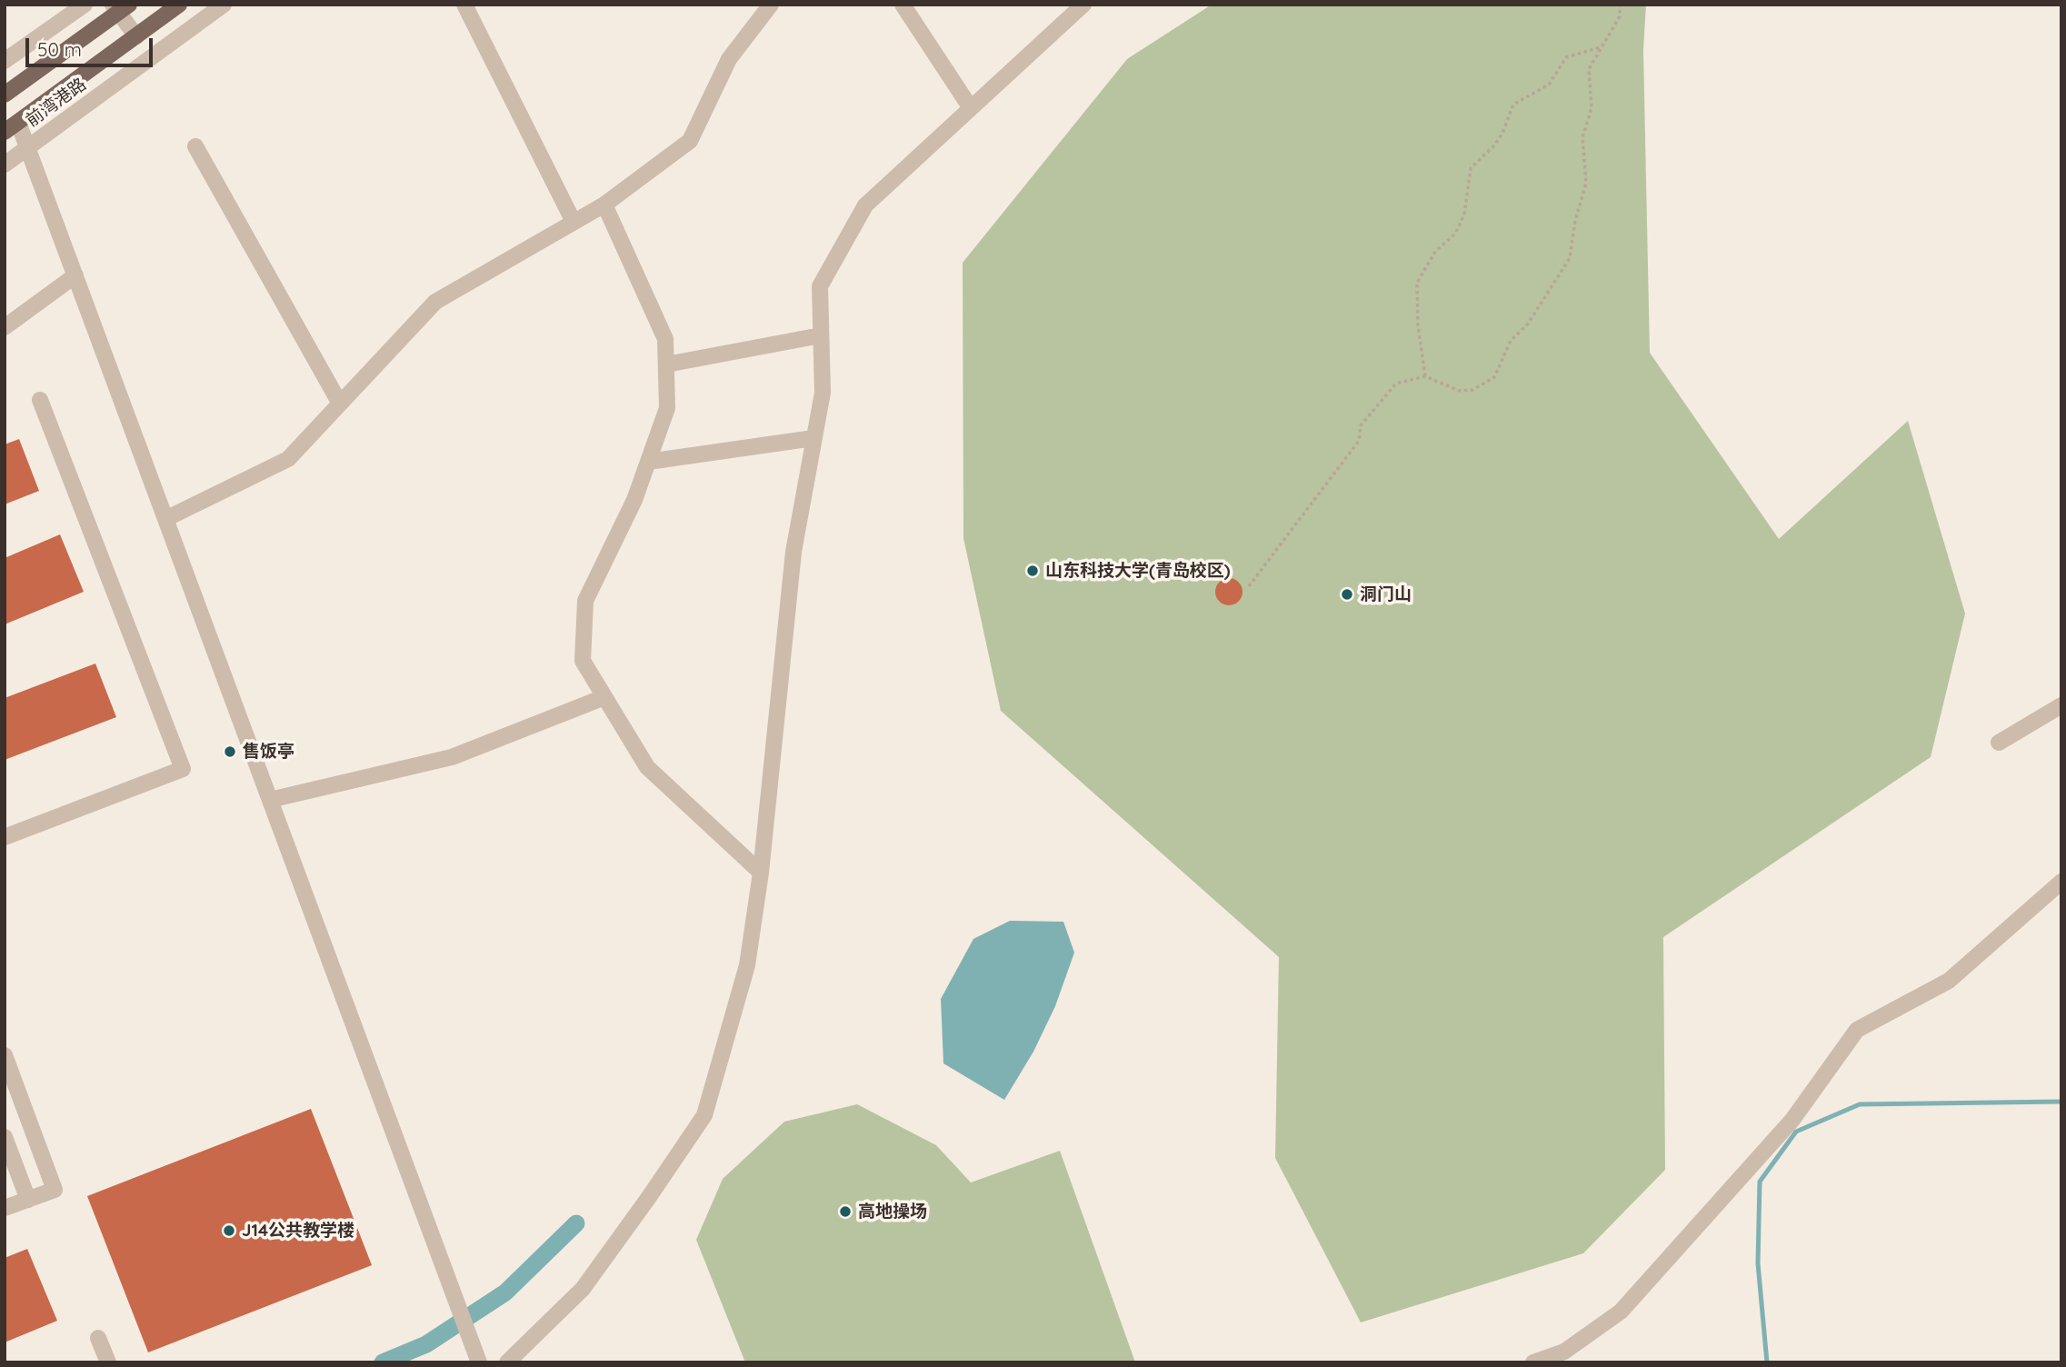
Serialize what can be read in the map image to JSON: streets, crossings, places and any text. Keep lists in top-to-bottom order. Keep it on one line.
{"streets":{"main road":["前湾港路"]},"places":["山东科技大学(青岛校区)","洞门山","售饭亭","高地操场","J14公共教学楼"],"scale_bar":"50 m"}
